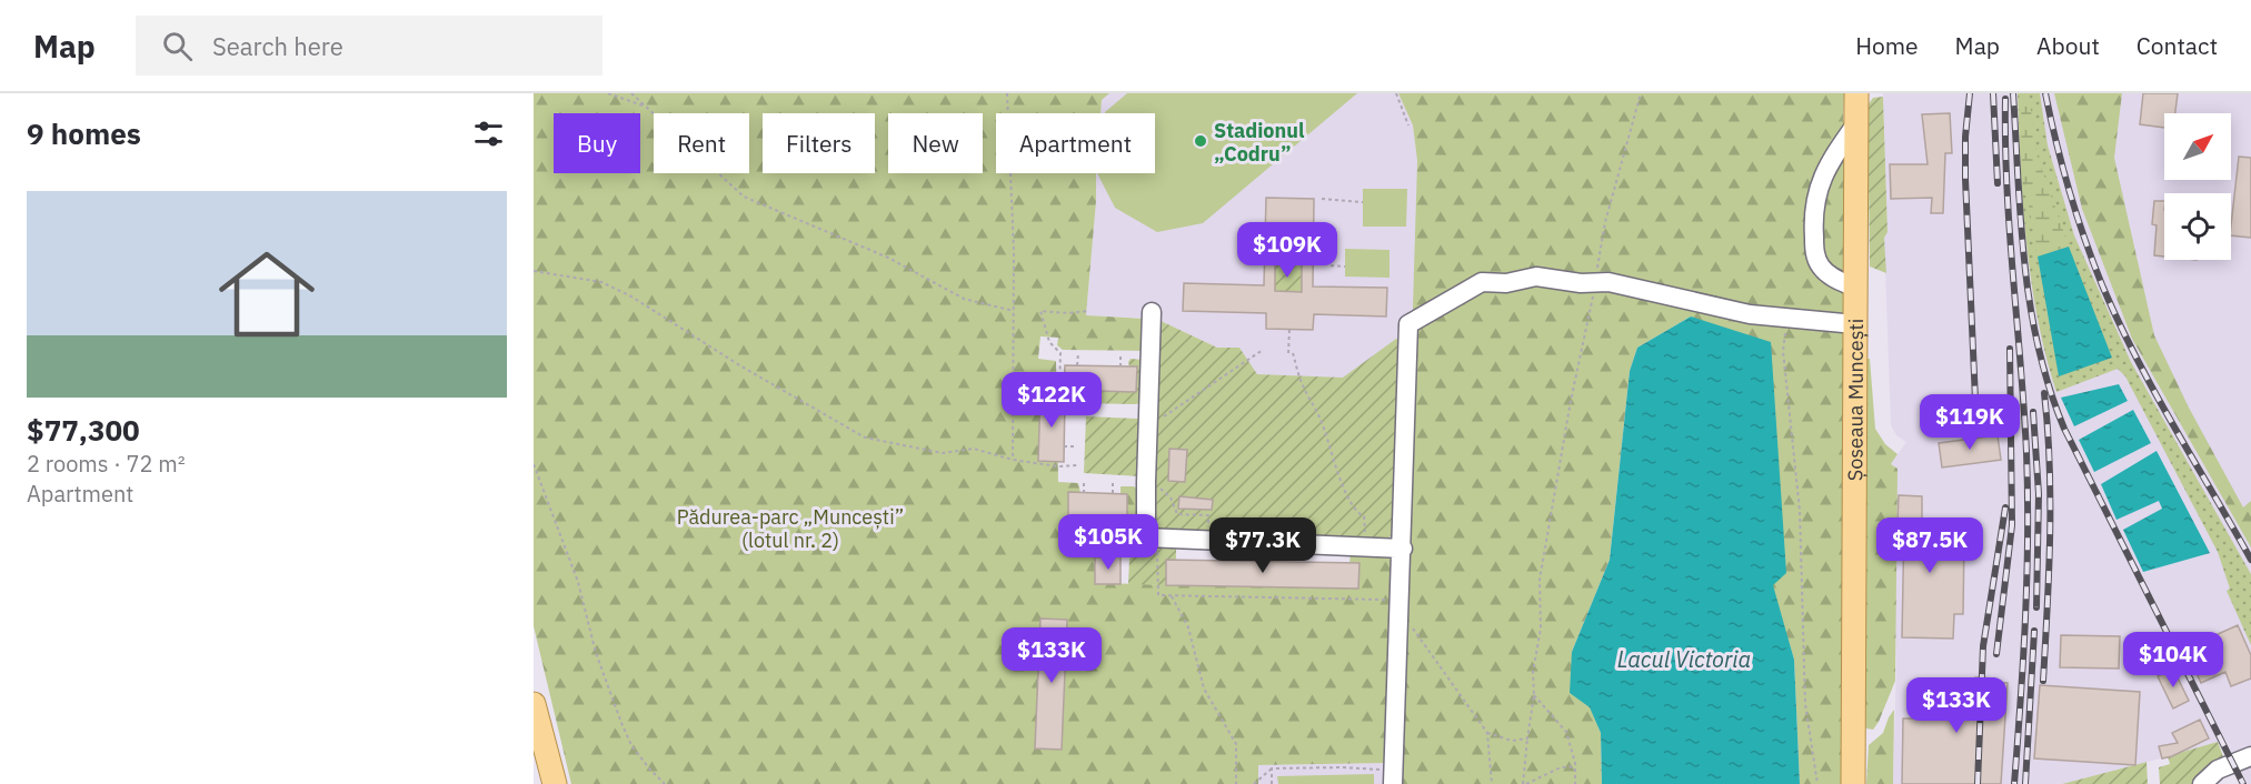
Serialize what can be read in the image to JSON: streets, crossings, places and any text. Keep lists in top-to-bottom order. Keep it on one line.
{"streets":{"main road":["Șoseaua Muncești"]},"water":["Lacul Victoria"],"parks":["Pădurea-parc „Muncești” (lotul nr. 2)"],"places":["Stadionul „Codru”"],"north":"top right","page":{"header":"Map","search":"Search here","nav":["Home","Map","About","Contact"],"heading":"9 homes","chip":["Buy","Rent","Filters","New","Apartment"],"list":[{"name":"$77,300","note":"2 rooms · 72 m² · Apartment"}],"price":["$109K","$122K","$119K","$105K","$77.3K","$87.5K","$133K","$104K","$133K"]}}
